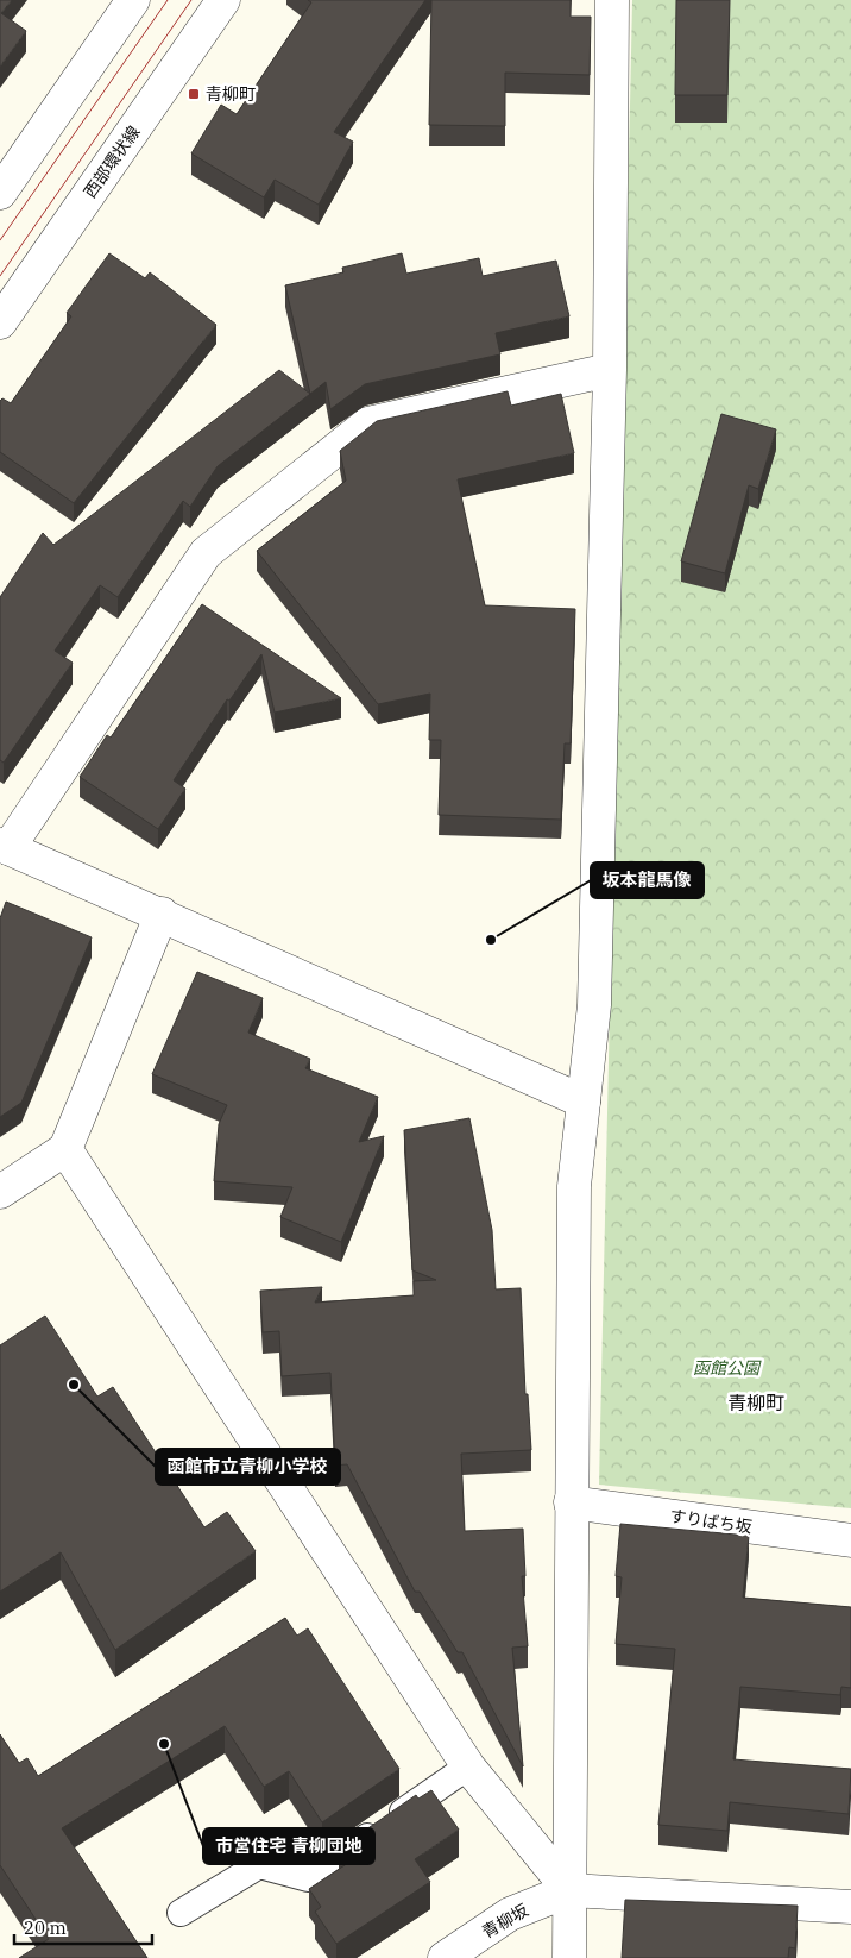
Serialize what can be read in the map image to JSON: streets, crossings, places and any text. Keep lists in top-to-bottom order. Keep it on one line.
{"streets":{"street":["西部環状線","すりばち坂","青柳坂"]},"districts":["青柳町"],"parks":["函館公園"],"places":{"transit":["青柳町"],"other":["坂本龍馬像","函館市立青柳小学校","市営住宅 青柳団地"]},"scale_bar":"20 m"}
